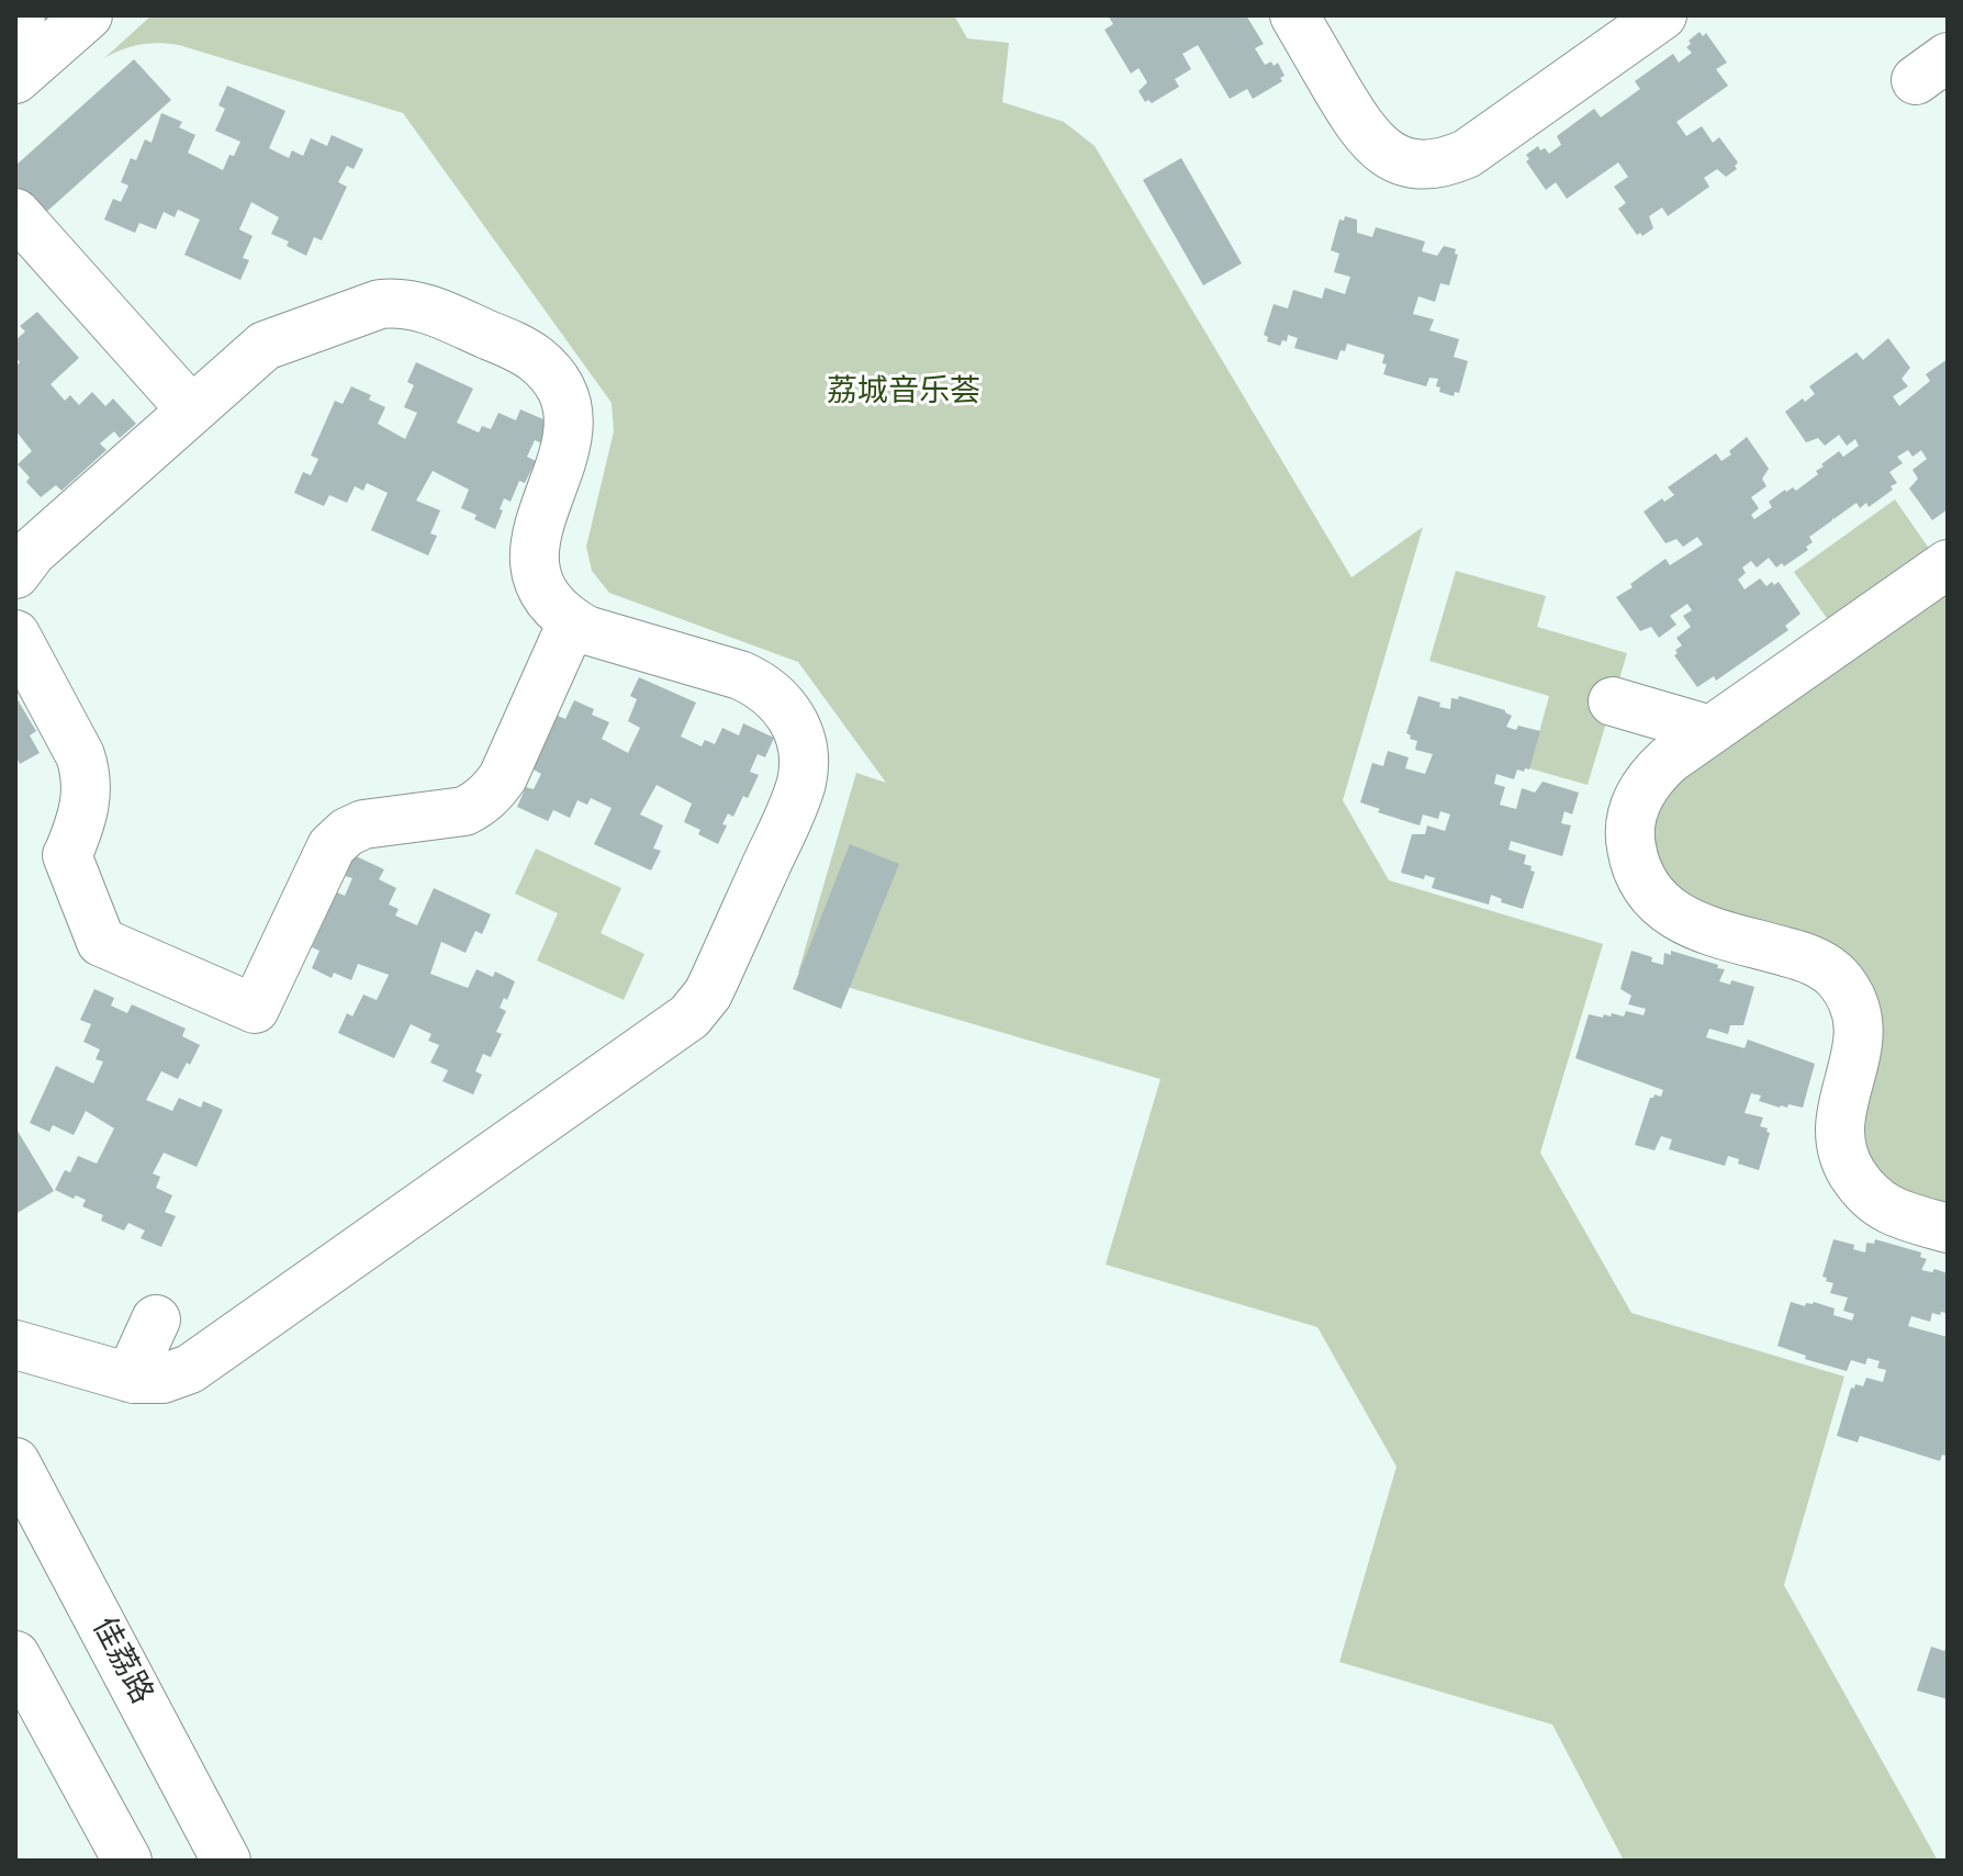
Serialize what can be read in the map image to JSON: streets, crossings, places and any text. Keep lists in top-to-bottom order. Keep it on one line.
{"streets":{"main road":["佳荔路"]},"parks":["荔城音乐荟"]}
